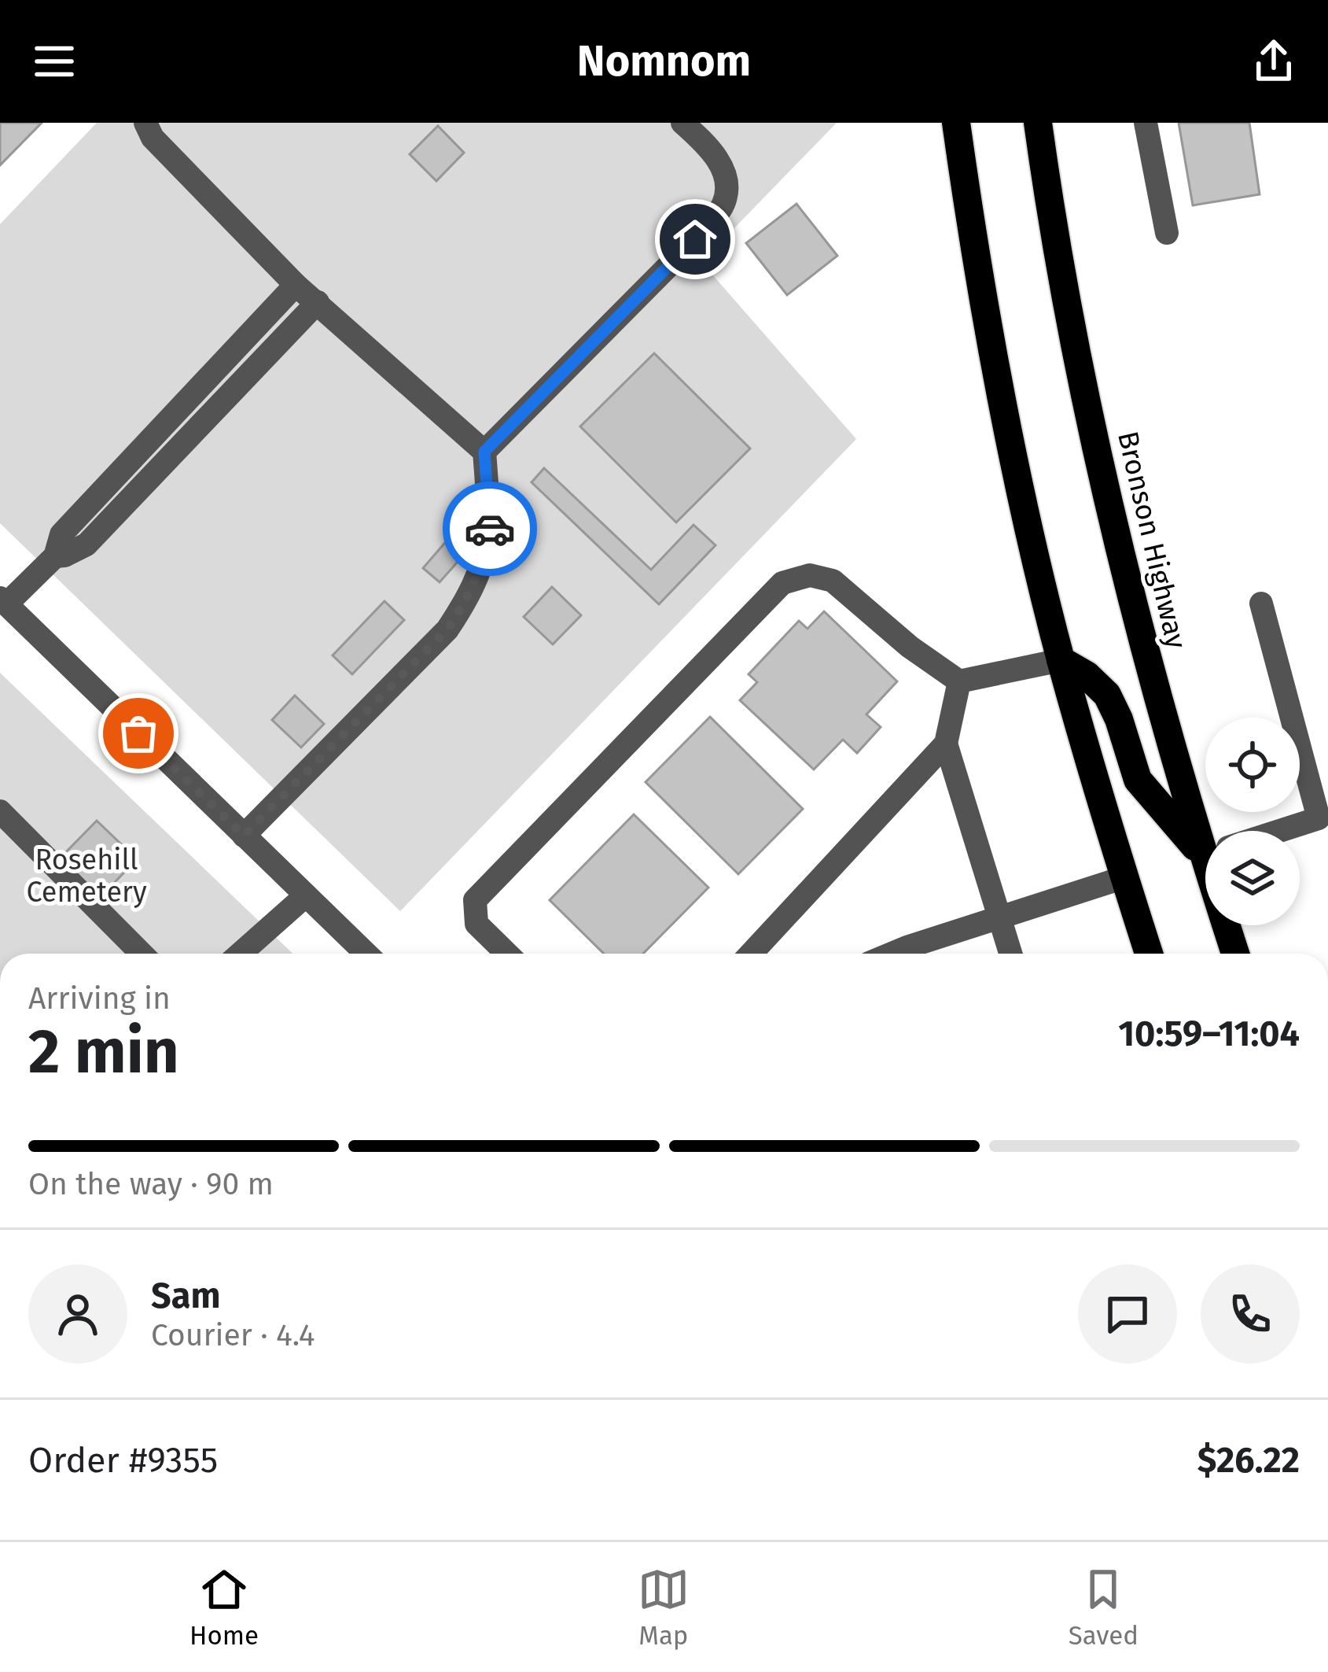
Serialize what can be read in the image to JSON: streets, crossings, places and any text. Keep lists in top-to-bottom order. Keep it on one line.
{"streets":{"highway":["Bronson Highway"]},"parks":["Rosehill Cemetery"],"page":{"header":"Nomnom","heading":["2 min","Arriving in","10:59–11:04"],"panel":["Sam","Courier · 4.4","Order #9355","$26.22"],"bar":"On the way · 90 m","tabs":["Home","Map","Saved"]}}
